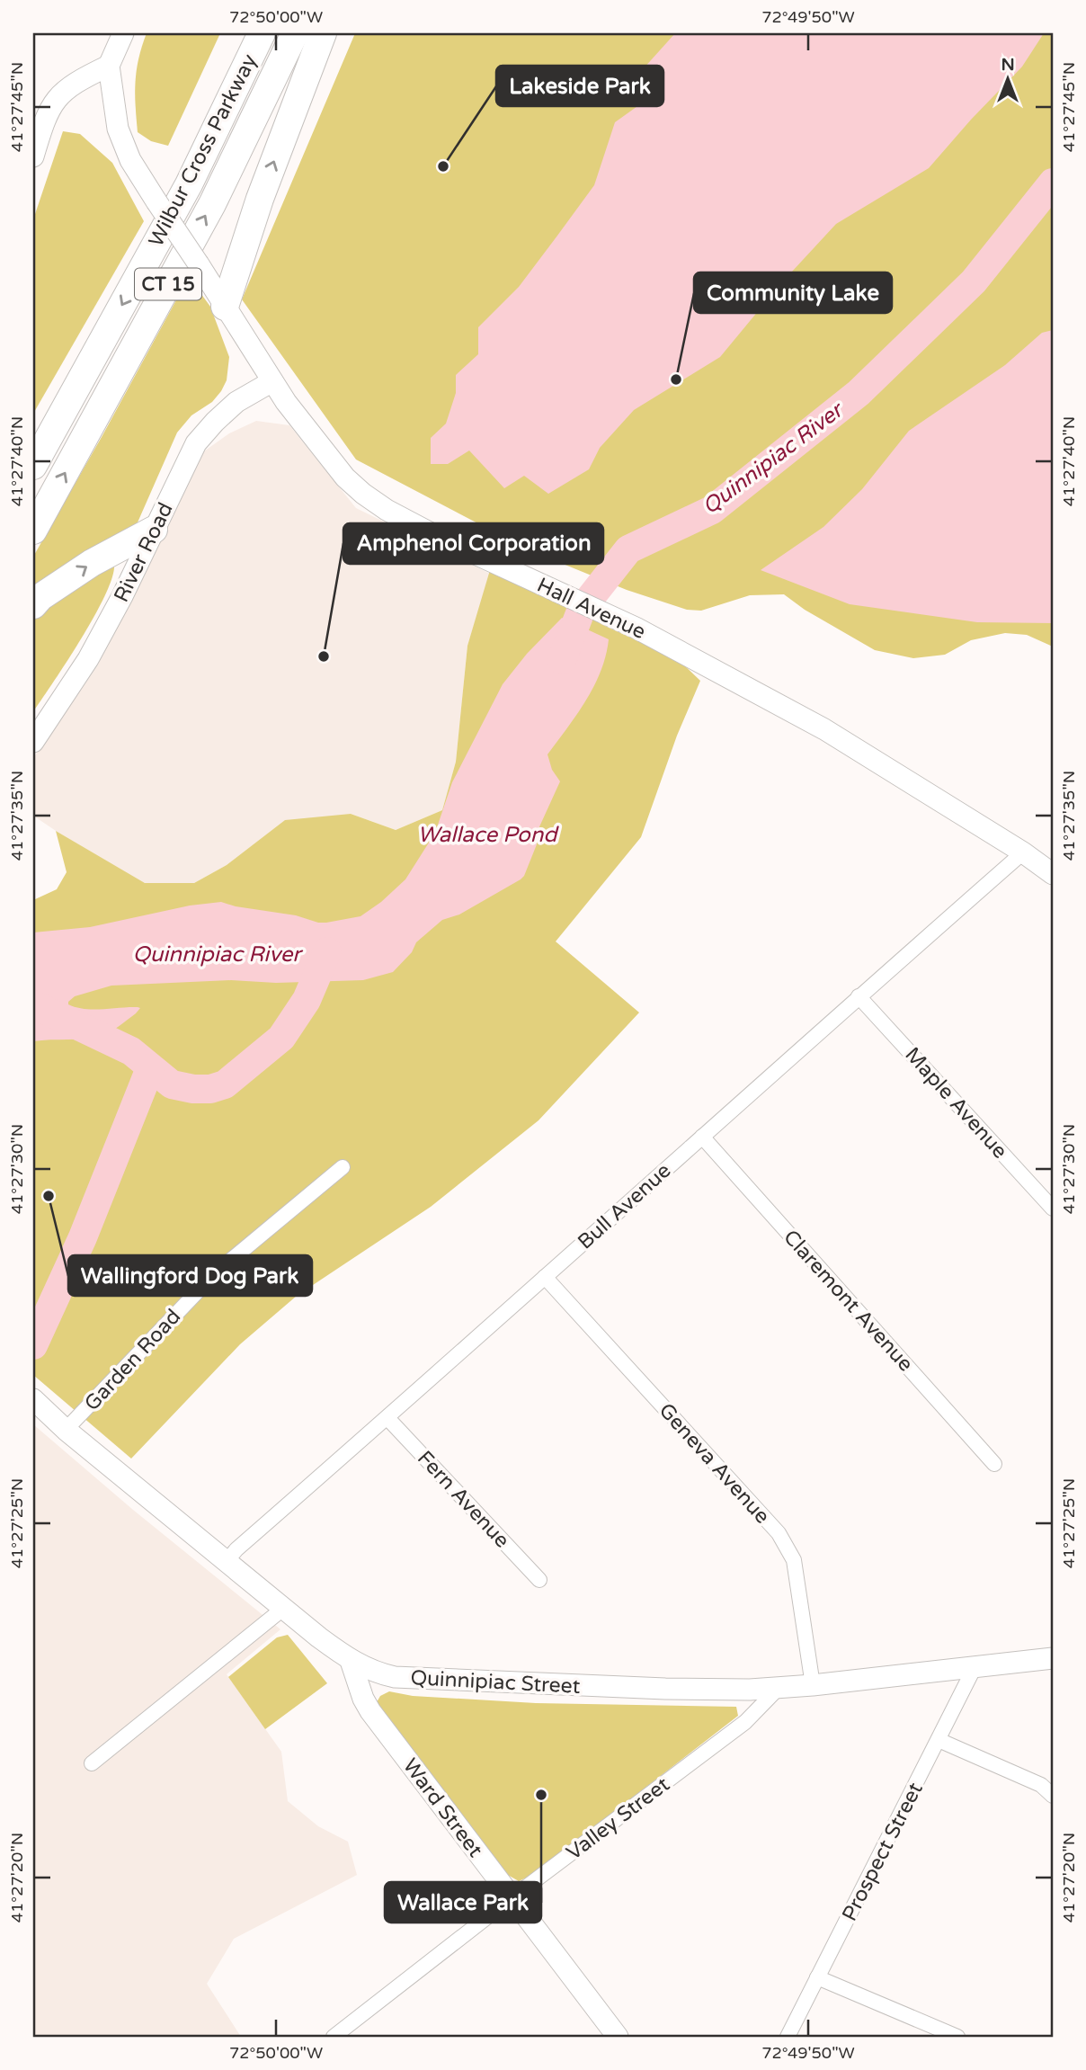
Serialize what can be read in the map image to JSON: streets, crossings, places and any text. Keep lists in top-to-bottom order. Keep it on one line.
{"streets":{"highway":["Wilbur Cross Parkway","CT 15"],"main road":["River Road","Hall Avenue","Quinnipiac Street","Ward Street"],"street":["Maple Avenue","Bull Avenue","Claremont Avenue","Garden Road","Geneva Avenue","Fern Avenue","Valley Street","Prospect Street"]},"crossings":[["River Road","Hall Avenue"],["Hall Avenue","Bull Avenue"],["Maple Avenue","Bull Avenue"],["Bull Avenue","Claremont Avenue"],["Bull Avenue","Geneva Avenue"],["Bull Avenue","Fern Avenue"],["Bull Avenue","Quinnipiac Street"],["Garden Road","Quinnipiac Street"],["Geneva Avenue","Quinnipiac Street"],["Quinnipiac Street","Ward Street"],["Quinnipiac Street","Valley Street"],["Quinnipiac Street","Prospect Street"],["Ward Street","Valley Street"]],"water":["Quinnipiac River","Wallace Pond"],"places":["Lakeside Park","Community Lake","Amphenol Corporation","Wallingford Dog Park","Wallace Park"],"north":"top","coordinates":["72°50'00\"W","72°49'50\"W","41°27'45\"N","41°27'40\"N","41°27'35\"N","41°27'30\"N","41°27'25\"N","41°27'20\"N"]}
